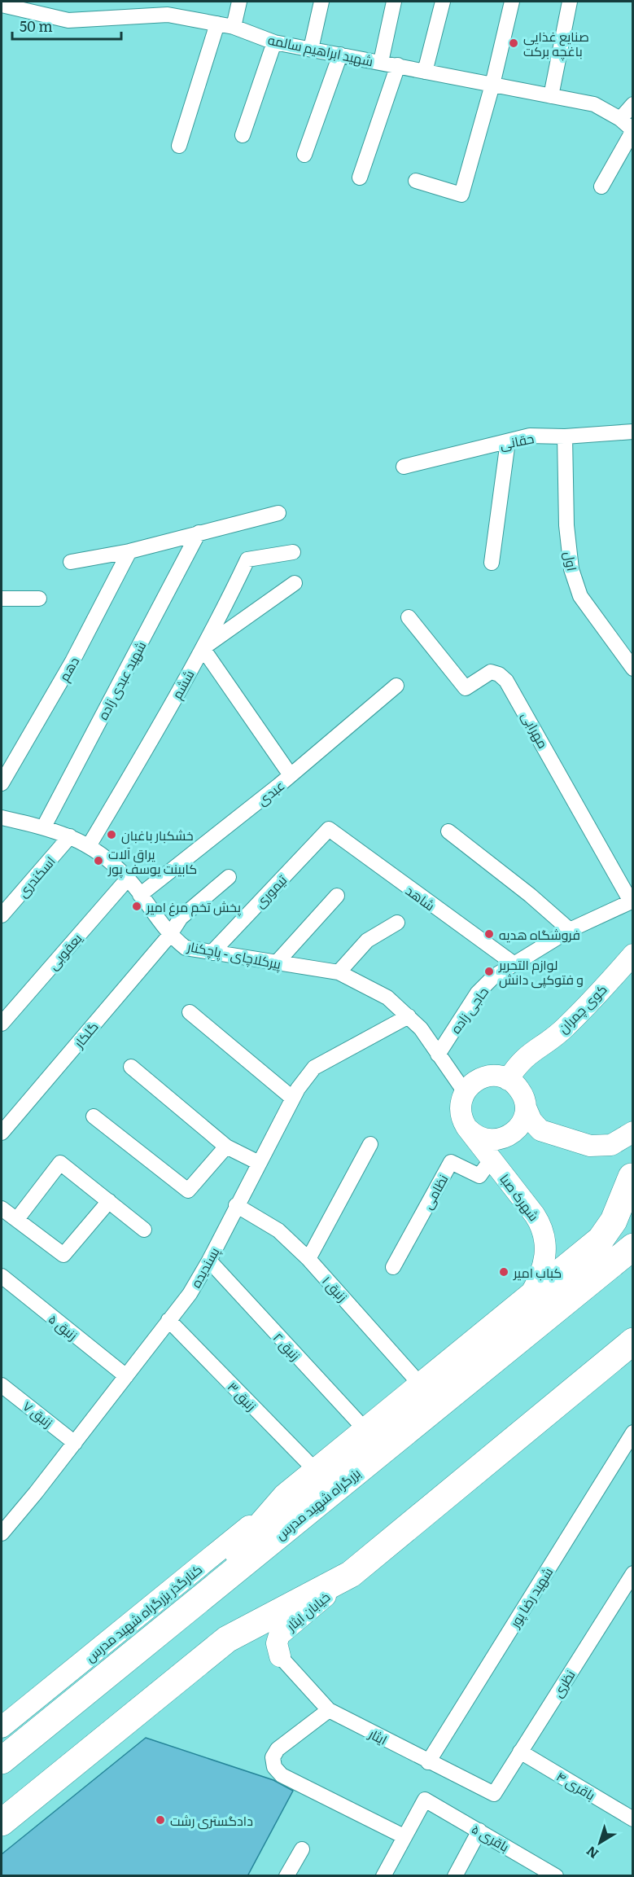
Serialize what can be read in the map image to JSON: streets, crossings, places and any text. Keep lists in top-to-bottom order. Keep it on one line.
{"streets":{"highway":["بزرگراه شهید مدرس"],"main road":["کوی چمران","شهرک صبا","خیابان ایثار","کنارگذر بزرگراه شهید مدرس"],"street":["شهید ابراهیم سالمه","حقانی","اول","دهم","شهید عبدی زاده","ششم","مهرابی","عبدی","اسکندری","تیموری","شاهد","یعقوبی","پیرکلاچای - پاچکنار","حاجی زاده","گلکار","نظامی","پسندیده","زنبق ۱","زنبق ۵","زنبق ۲","زنبق ۳","زنبق ۷","شهید رضا پور","نظری","ایثار","باقری ۴","باقری ۵"]},"crossings":[["حقانی","اول"],["شهید عبدی زاده","پیرکلاچای - پاچکنار"],["ششم","پیرکلاچای - پاچکنار"],["مهرابی","حاجی زاده"],["عبدی","پیرکلاچای - پاچکنار"],["اسکندری","پیرکلاچای - پاچکنار"],["تیموری","شاهد"],["تیموری","پیرکلاچای - پاچکنار"],["شاهد","حاجی زاده"],["یعقوبی","پیرکلاچای - پاچکنار"],["پیرکلاچای - پاچکنار","کوی چمران"],["پیرکلاچای - پاچکنار","حاجی زاده"],["پیرکلاچای - پاچکنار","گلکار"],["پیرکلاچای - پاچکنار","شهرک صبا"],["پیرکلاچای - پاچکنار","پسندیده"],["کوی چمران","شهرک صبا"],["نظامی","شهرک صبا"],["شهرک صبا","بزرگراه شهید مدرس"],["پسندیده","زنبق ۱"],["پسندیده","زنبق ۵"],["پسندیده","زنبق ۲"],["پسندیده","زنبق ۳"],["پسندیده","زنبق ۷"],["زنبق ۱","بزرگراه شهید مدرس"],["زنبق ۲","بزرگراه شهید مدرس"],["زنبق ۳","بزرگراه شهید مدرس"],["بزرگراه شهید مدرس","کنارگذر بزرگراه شهید مدرس"],["شهید رضا پور","ایثار"],["خیابان ایثار","ایثار"],["نظری","ایثار"],["نظری","باقری ۴"]],"places":["صنایع غذایی باغچه برکت","خشکبار باغبان","یراق آلات کابینت یوسف پور","پخش تخم مرغ امیر","فروشگاه هدیه","لوازم التحریر و فتوکپی دانش","کباب امیر","دادگستری رشت"],"scale_bar":"50 m","north":"bottom left"}
